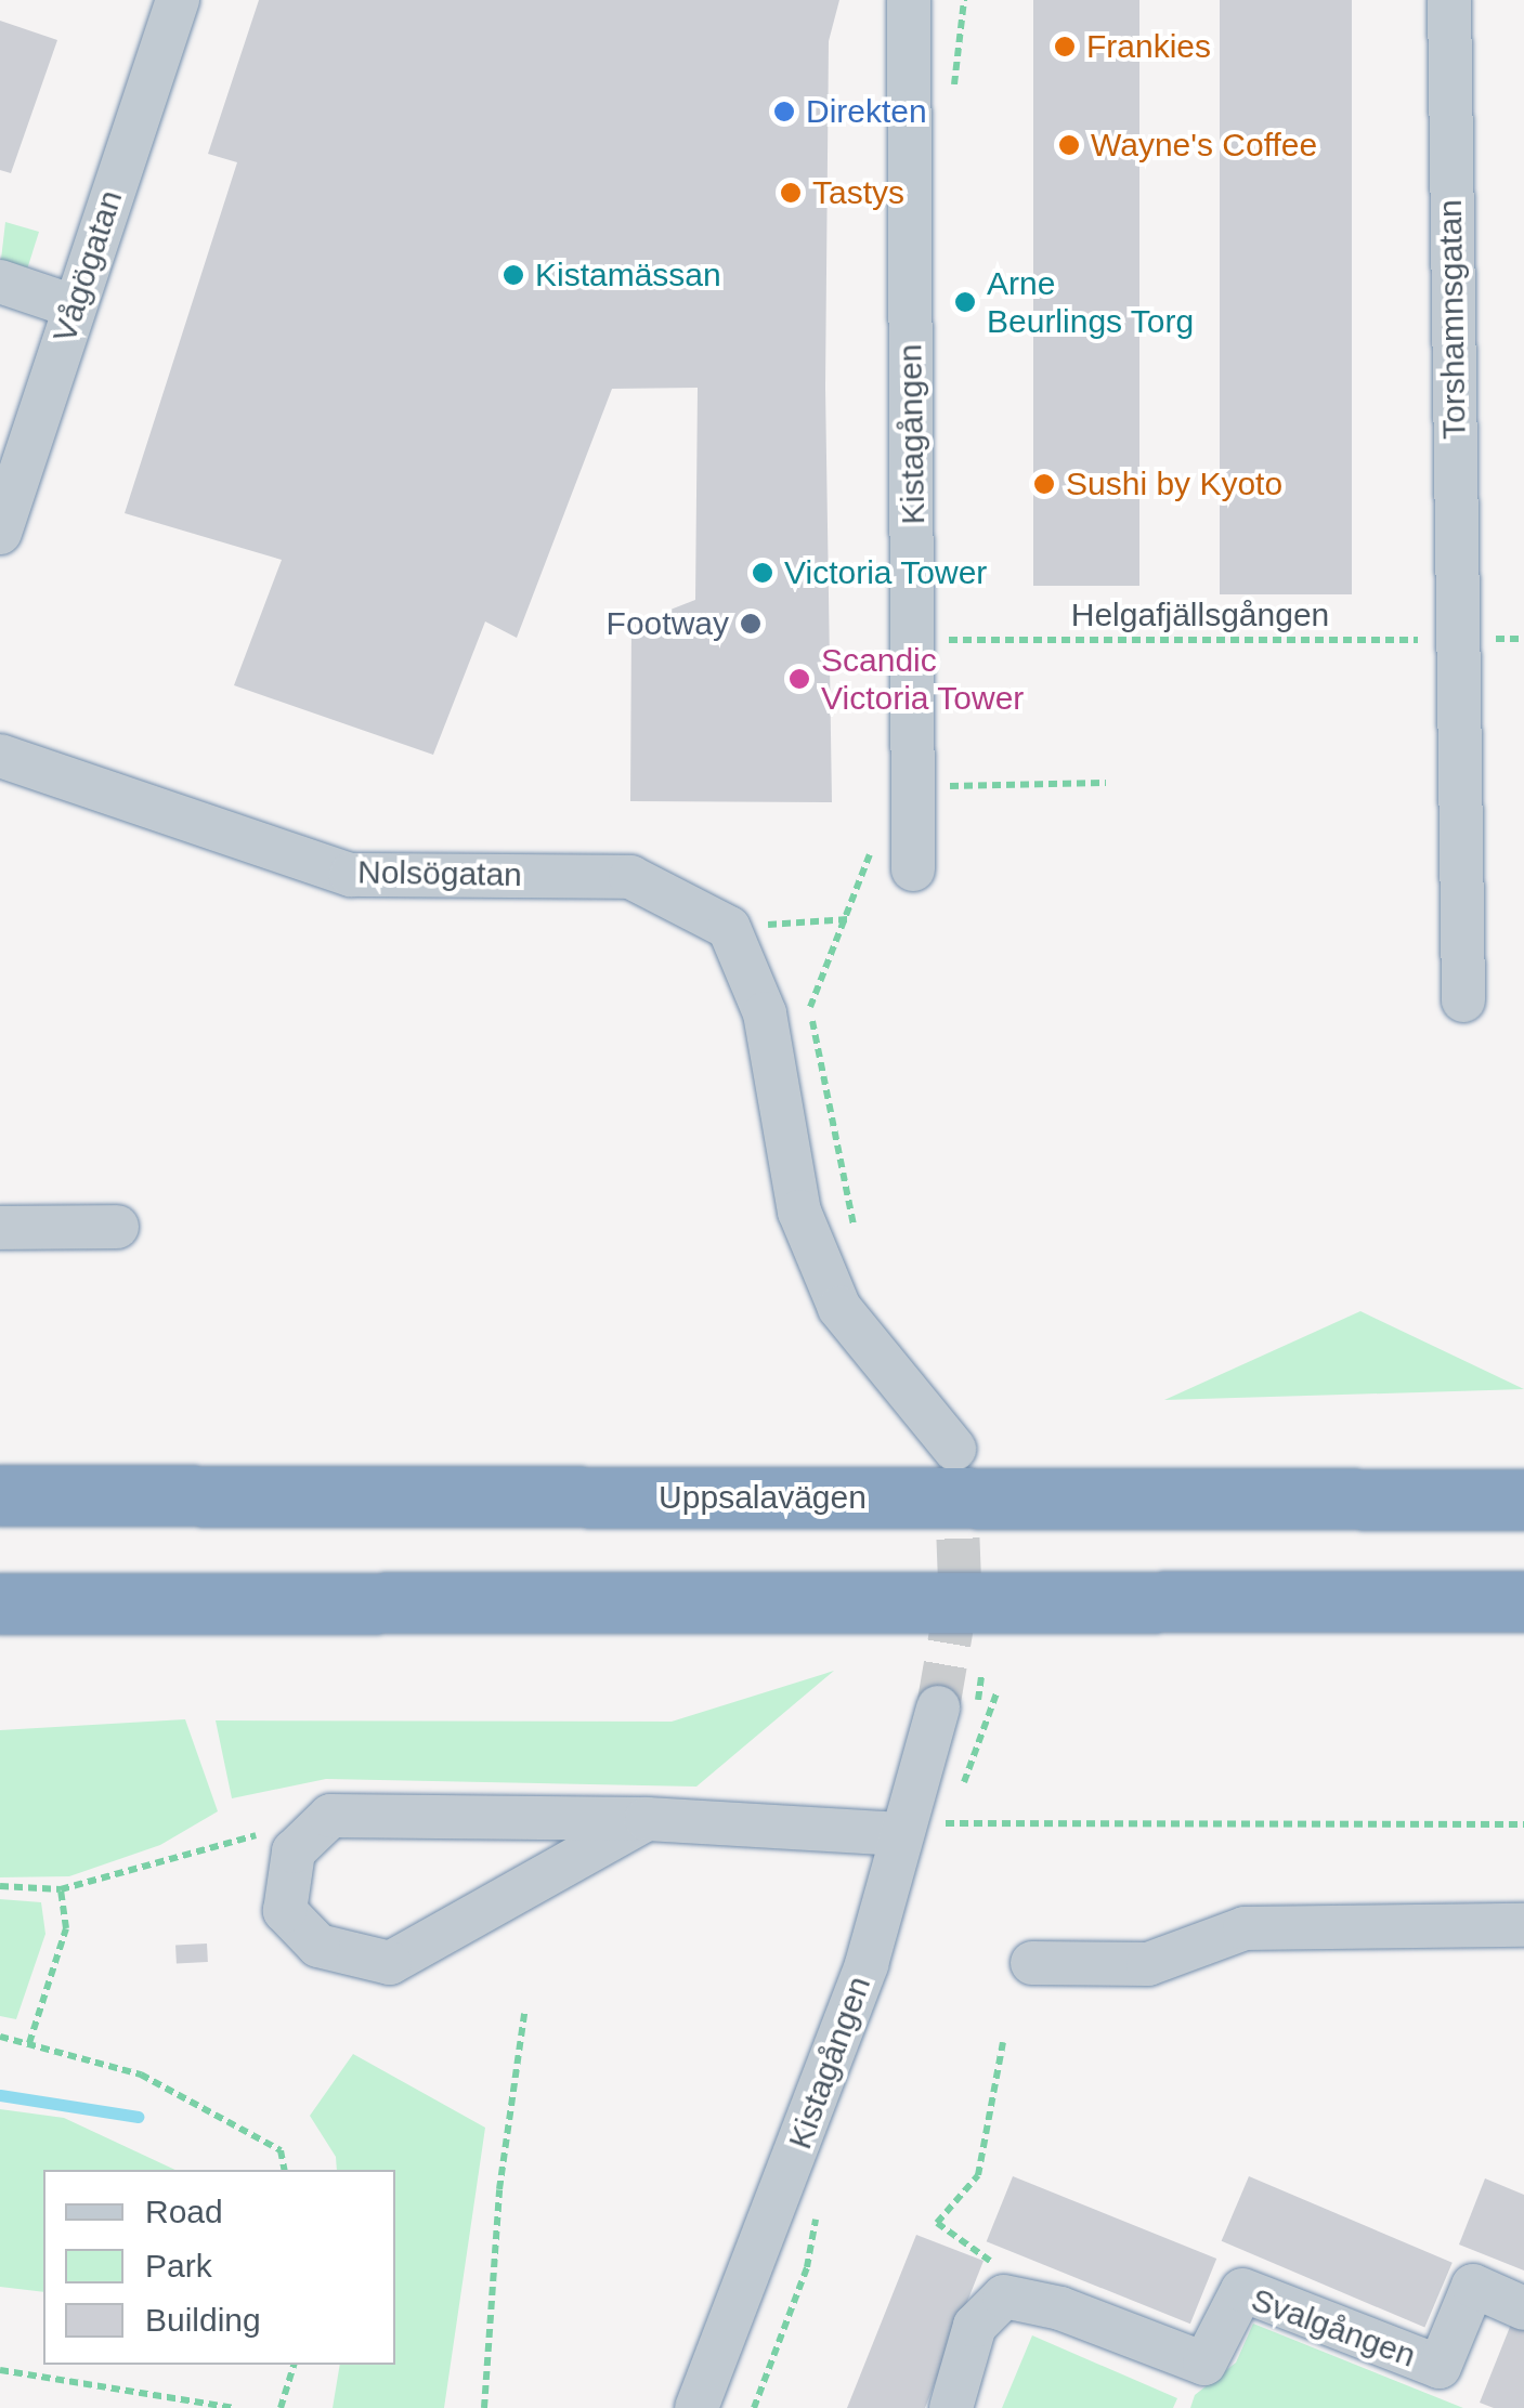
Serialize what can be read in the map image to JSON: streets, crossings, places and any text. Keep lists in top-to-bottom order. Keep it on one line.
{"streets":{"highway":["Uppsalavägen"],"street":["Vågögatan","Torshamnsgatan","Kistagången","Nolsögatan","Svalgången"],"path":["Helgafjällsgången"]},"crossings":[["Torshamnsgatan","Helgafjällsgången"]],"places":["Frankies","Direkten","Wayne's Coffee","Tastys","Kistamässan","Arne Beurlings Torg","Sushi by Kyoto","Victoria Tower","Footway","Scandic Victoria Tower"],"legend":["Road","Park","Building"]}
